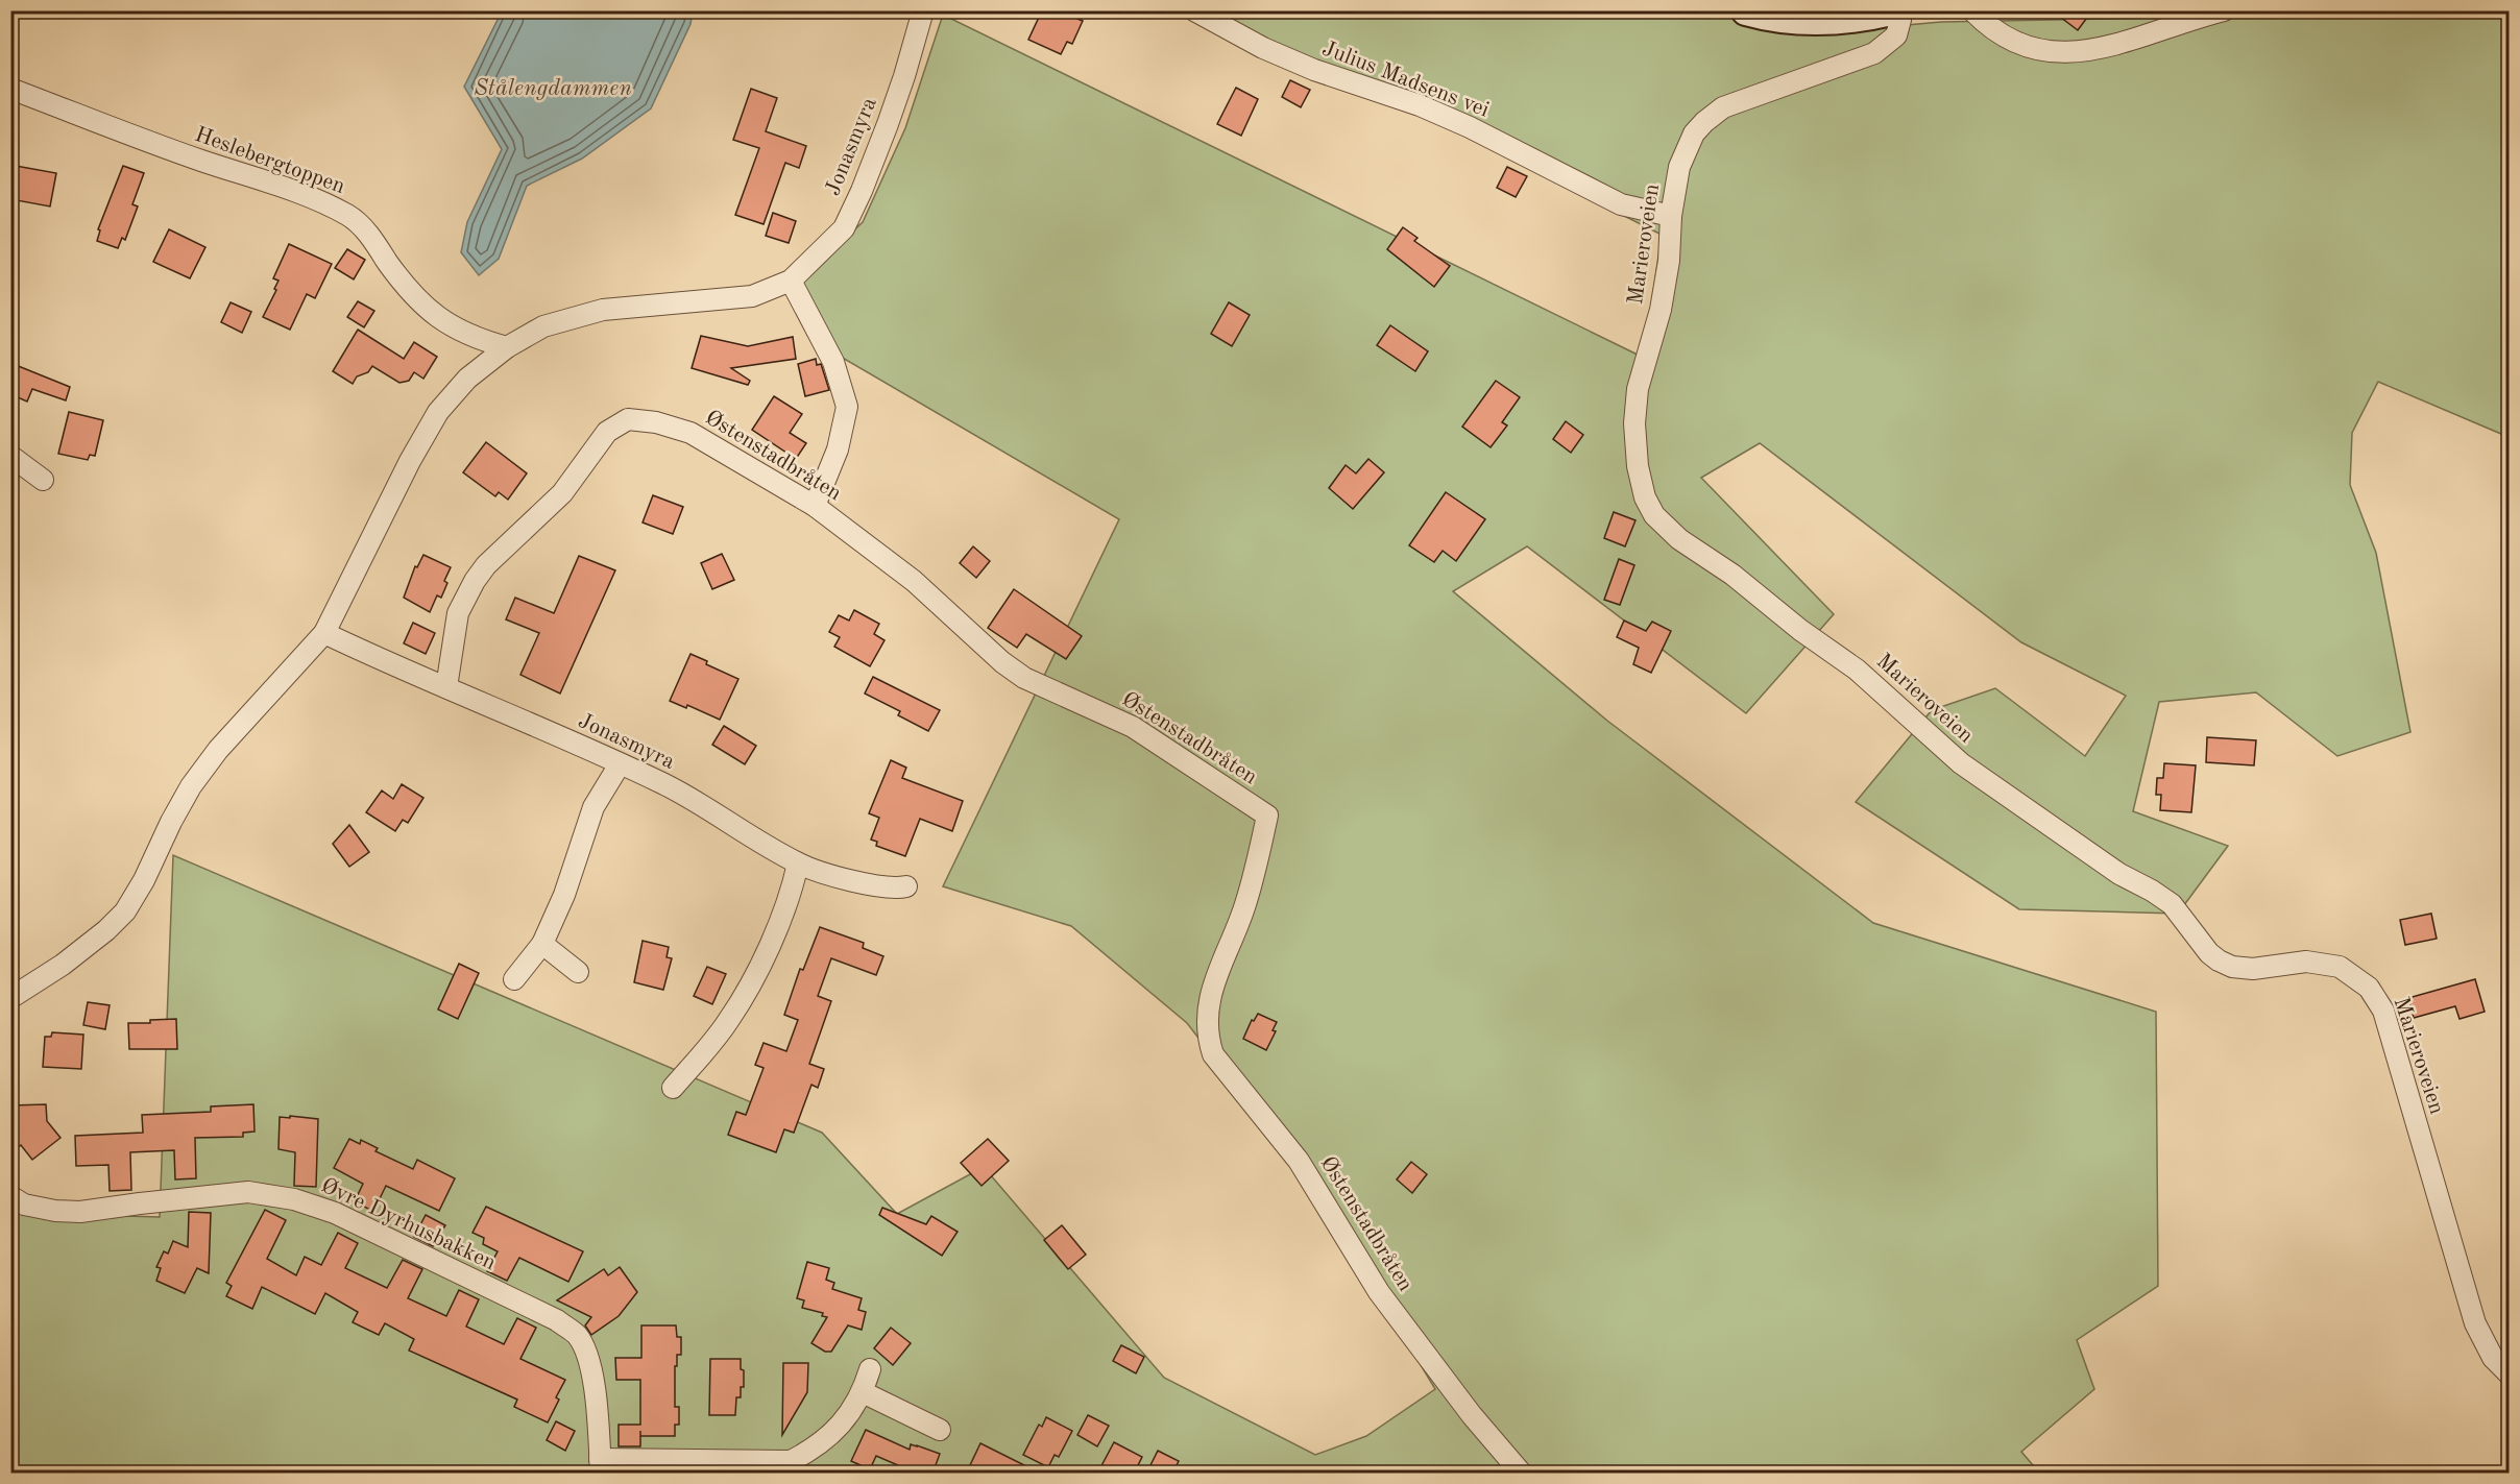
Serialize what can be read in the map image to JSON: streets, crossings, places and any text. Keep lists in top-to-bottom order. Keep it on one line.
{"streets":{"street":["Julius Madsens vei","Jonasmyra","Heslebergtoppen","Marieroveien","Østenstadbråten","Øvre Dyrhusbakken"]},"crossings":[["Julius Madsens vei","Marieroveien"],["Jonasmyra","Heslebergtoppen"],["Jonasmyra","Østenstadbråten"]],"water":["Stålengdammen"]}
